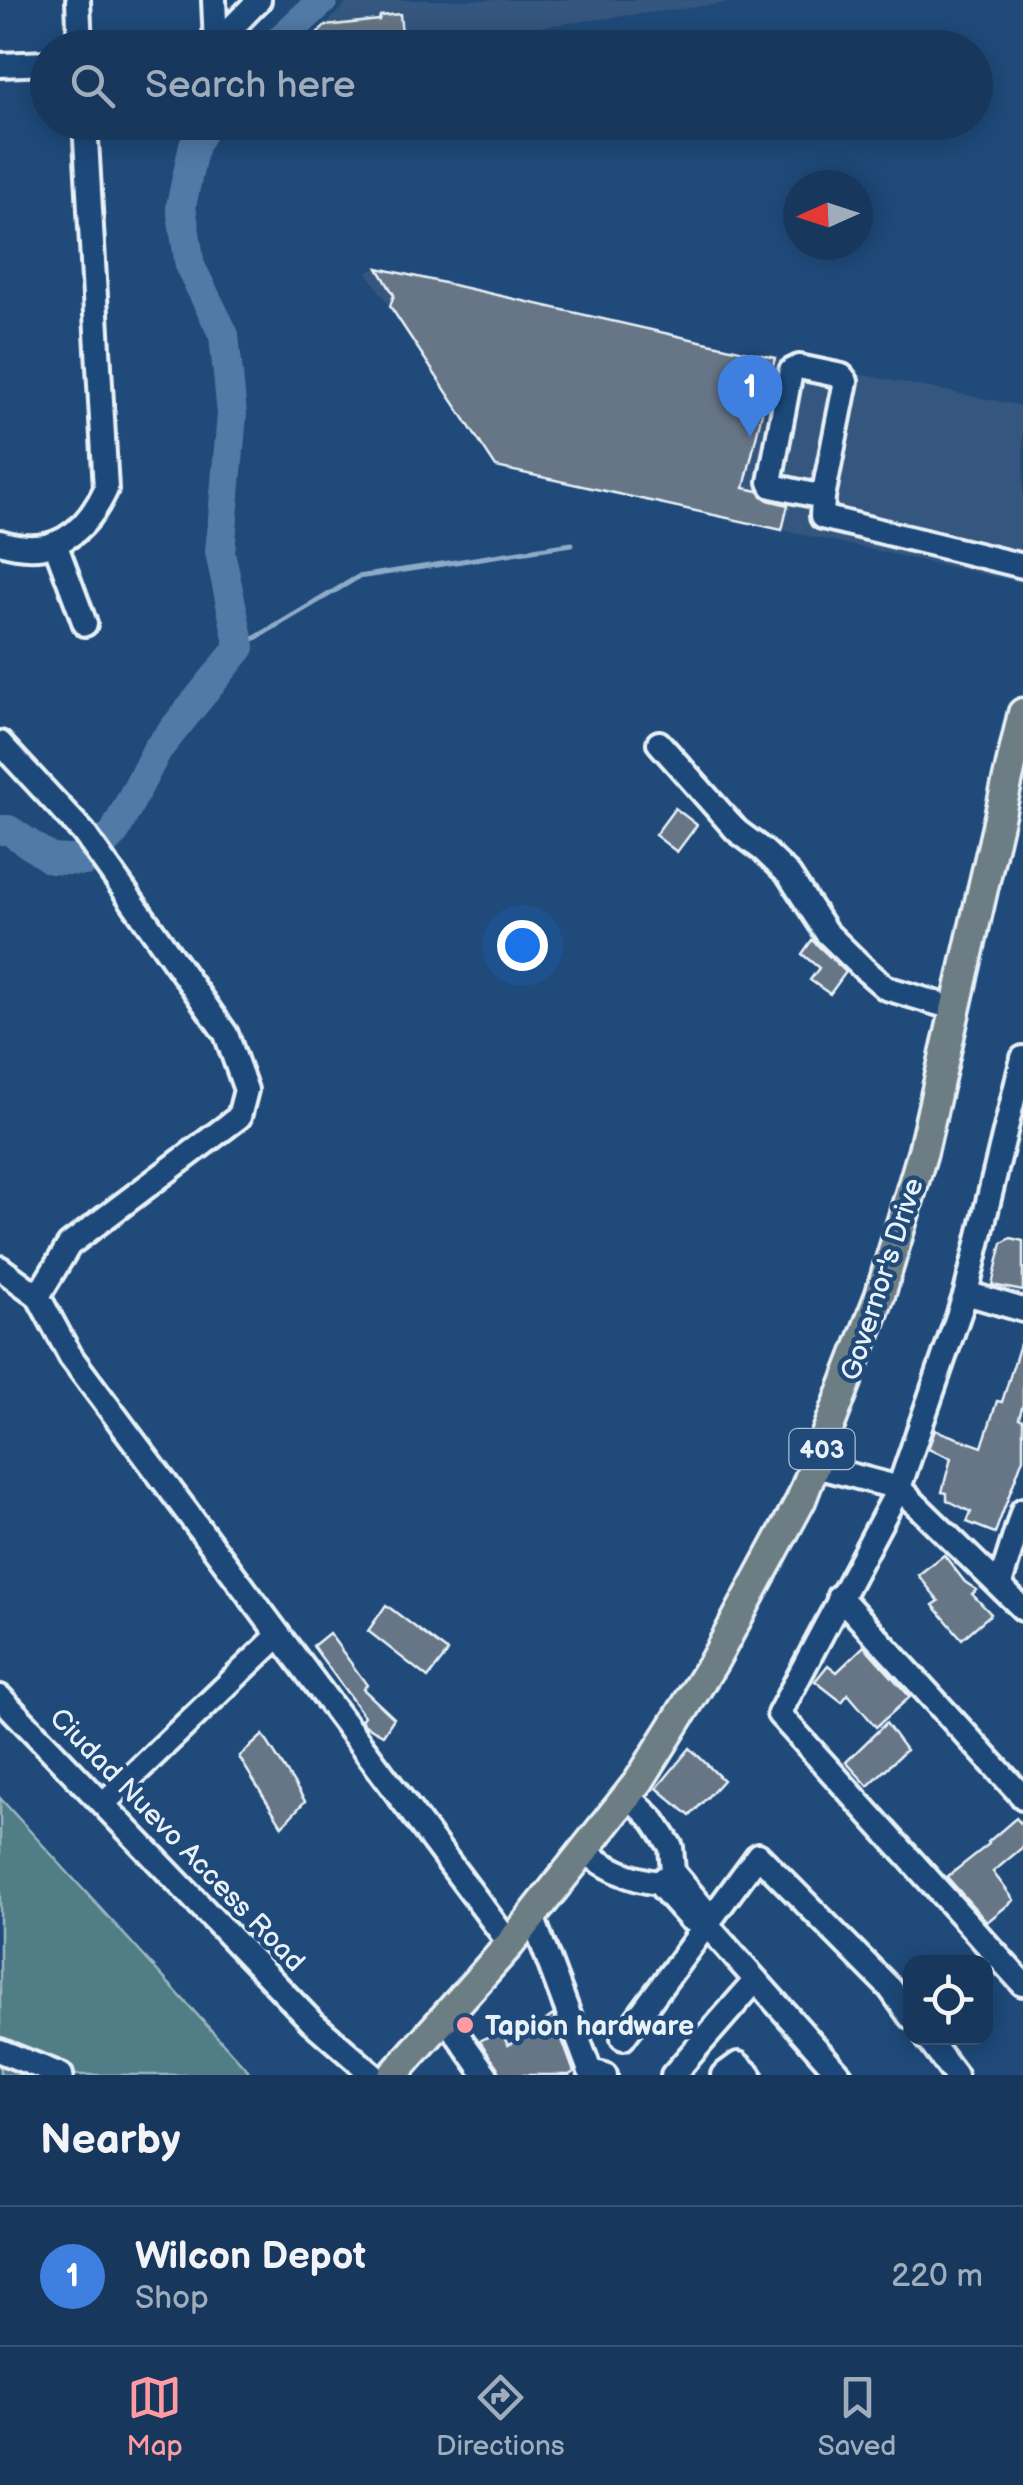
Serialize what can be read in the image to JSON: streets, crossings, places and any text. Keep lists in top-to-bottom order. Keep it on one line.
{"streets":{"main road":["Governor's Drive","403"],"street":["Ciudad Nuevo Access Road"]},"places":["Tapion hardware"],"north":"left","page":{"search":"Search here","pins":"1","heading":"Nearby","list":[{"mark":"1","name":"Wilcon Depot","note":"Shop","value":"220 m"}],"nav":["Map","Directions","Saved"]}}
